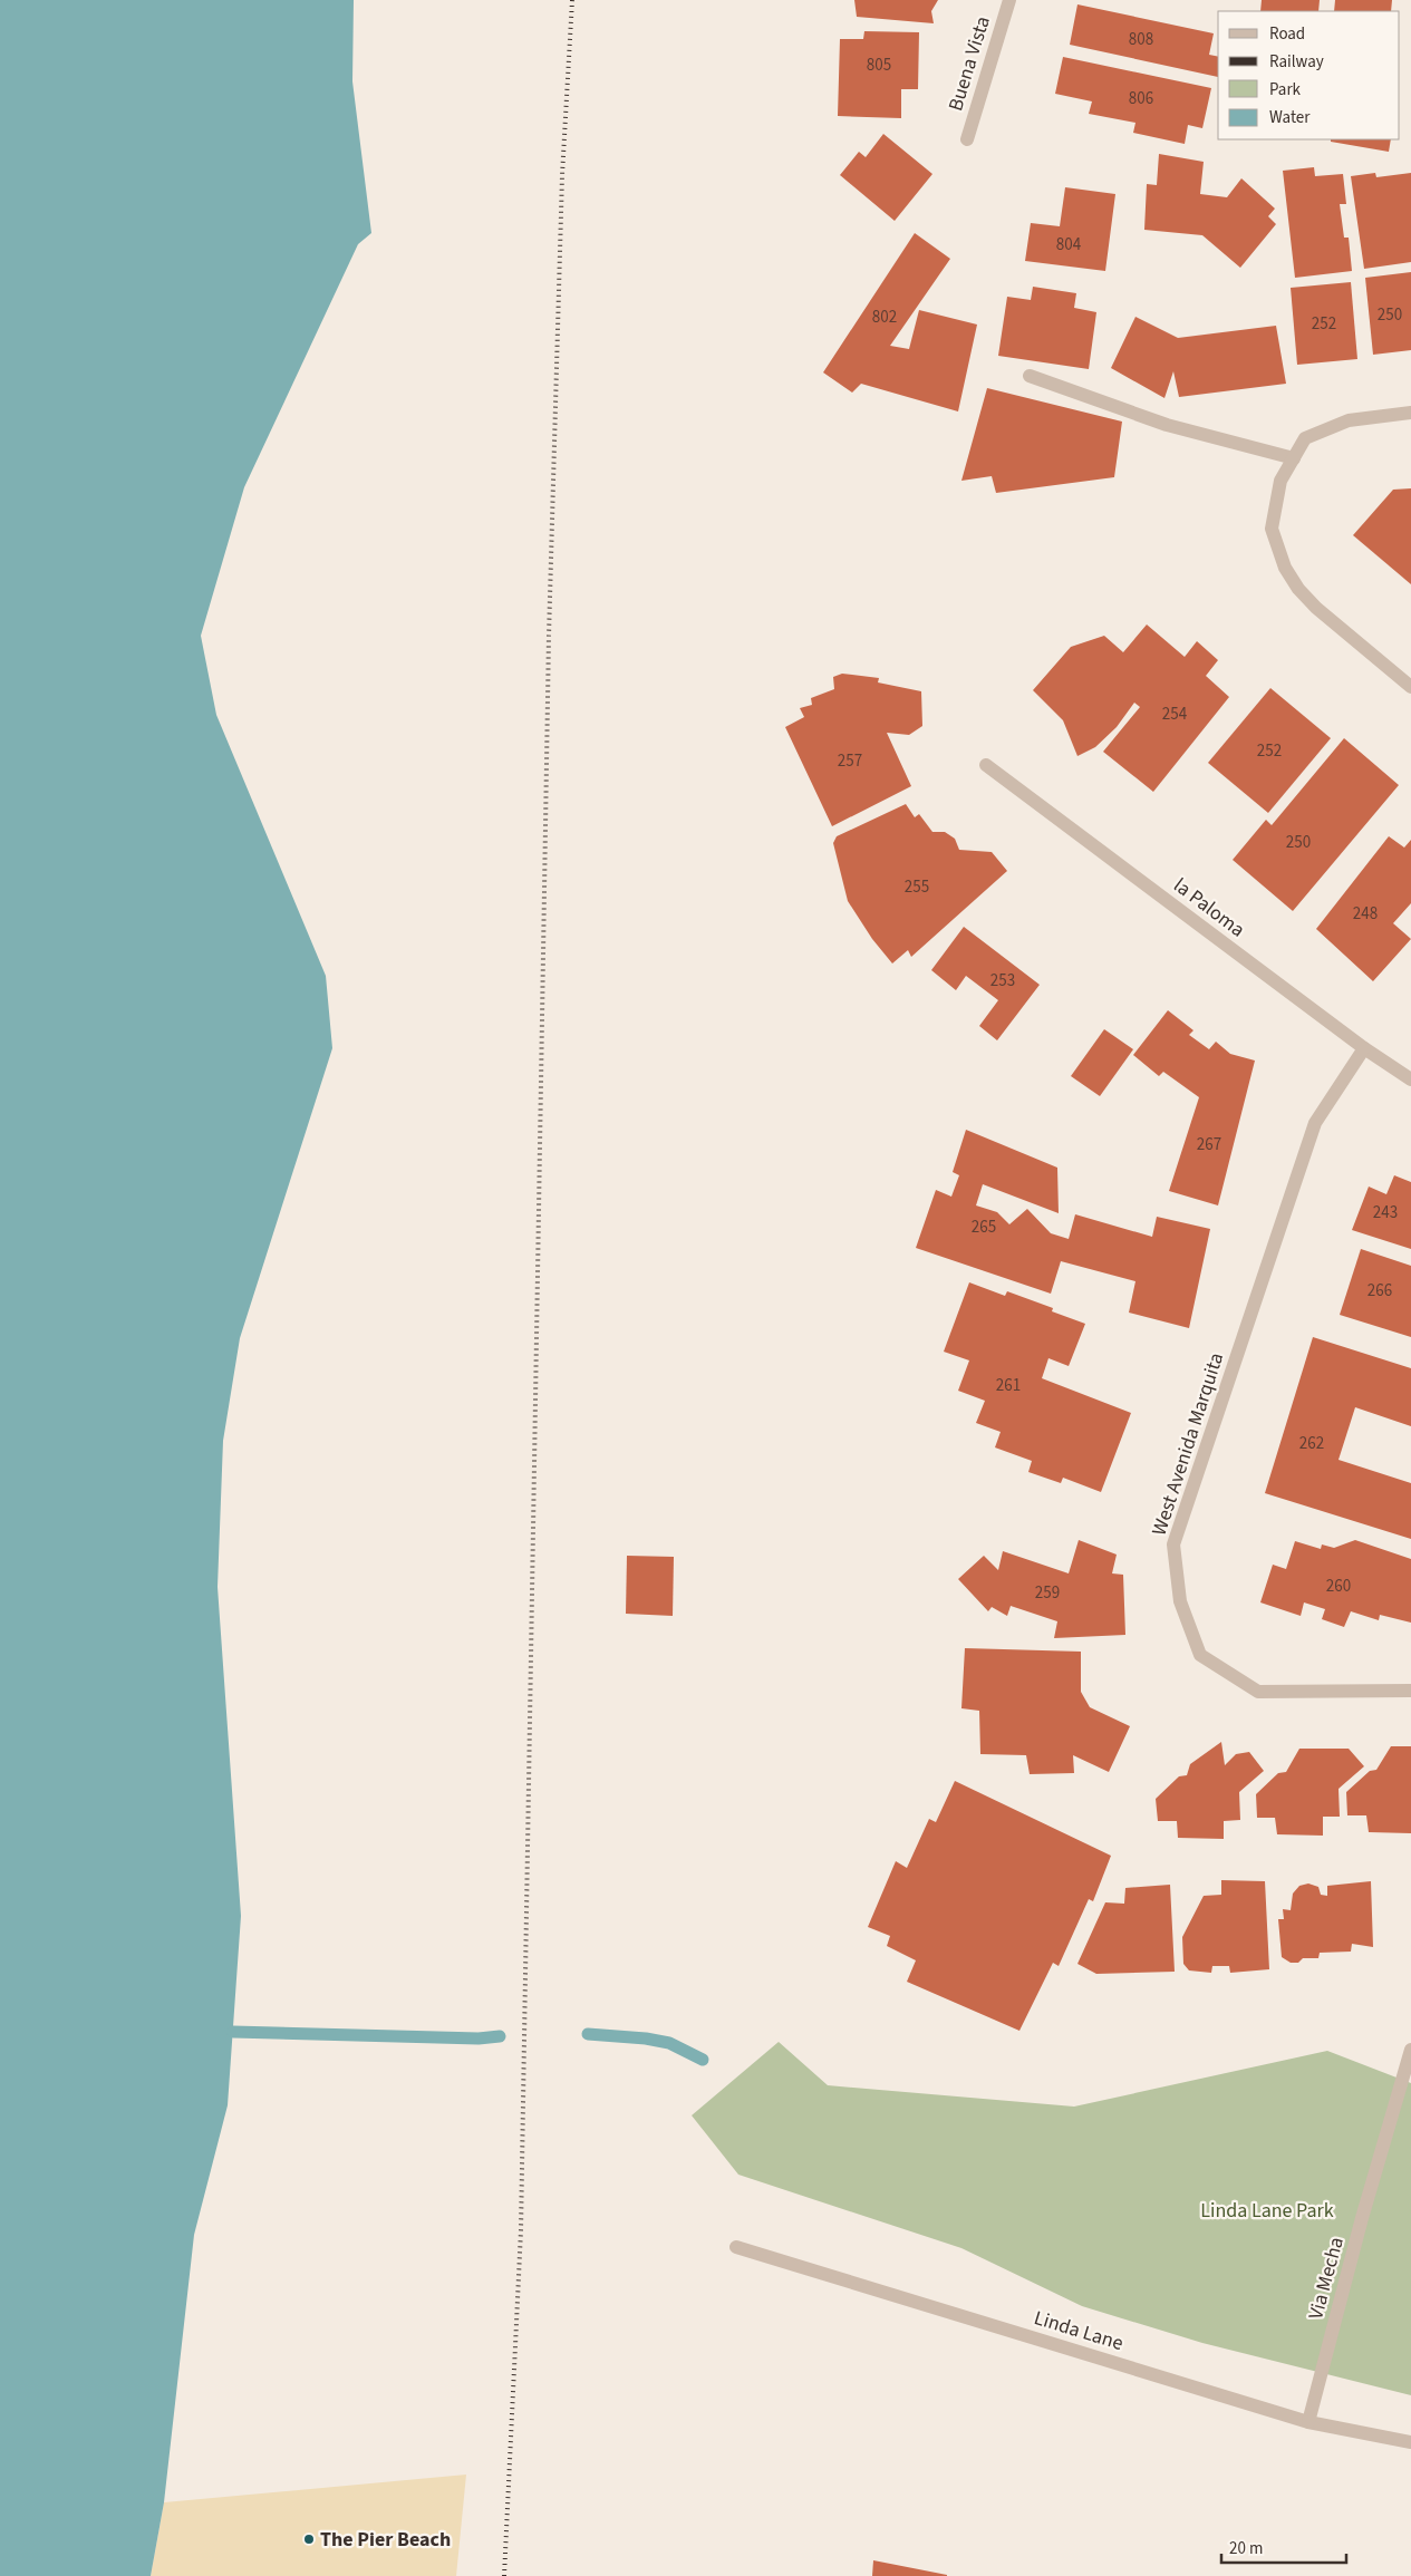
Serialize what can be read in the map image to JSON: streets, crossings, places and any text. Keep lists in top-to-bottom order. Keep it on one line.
{"streets":{"street":["Buena Vista","la Paloma","West Avenida Marquita","Via Mecha","Linda Lane"]},"crossings":[["la Paloma","West Avenida Marquita"],["Via Mecha","Linda Lane"]],"parks":["Linda Lane Park"],"places":["The Pier Beach"],"house_numbers":["808","805","806","804","250","802","252","254","252","257","250","255","248","253","267","243","265","266","261","262","260","259"],"legend":["Road","Railway","Park","Water"],"scale_bar":"20 m"}
